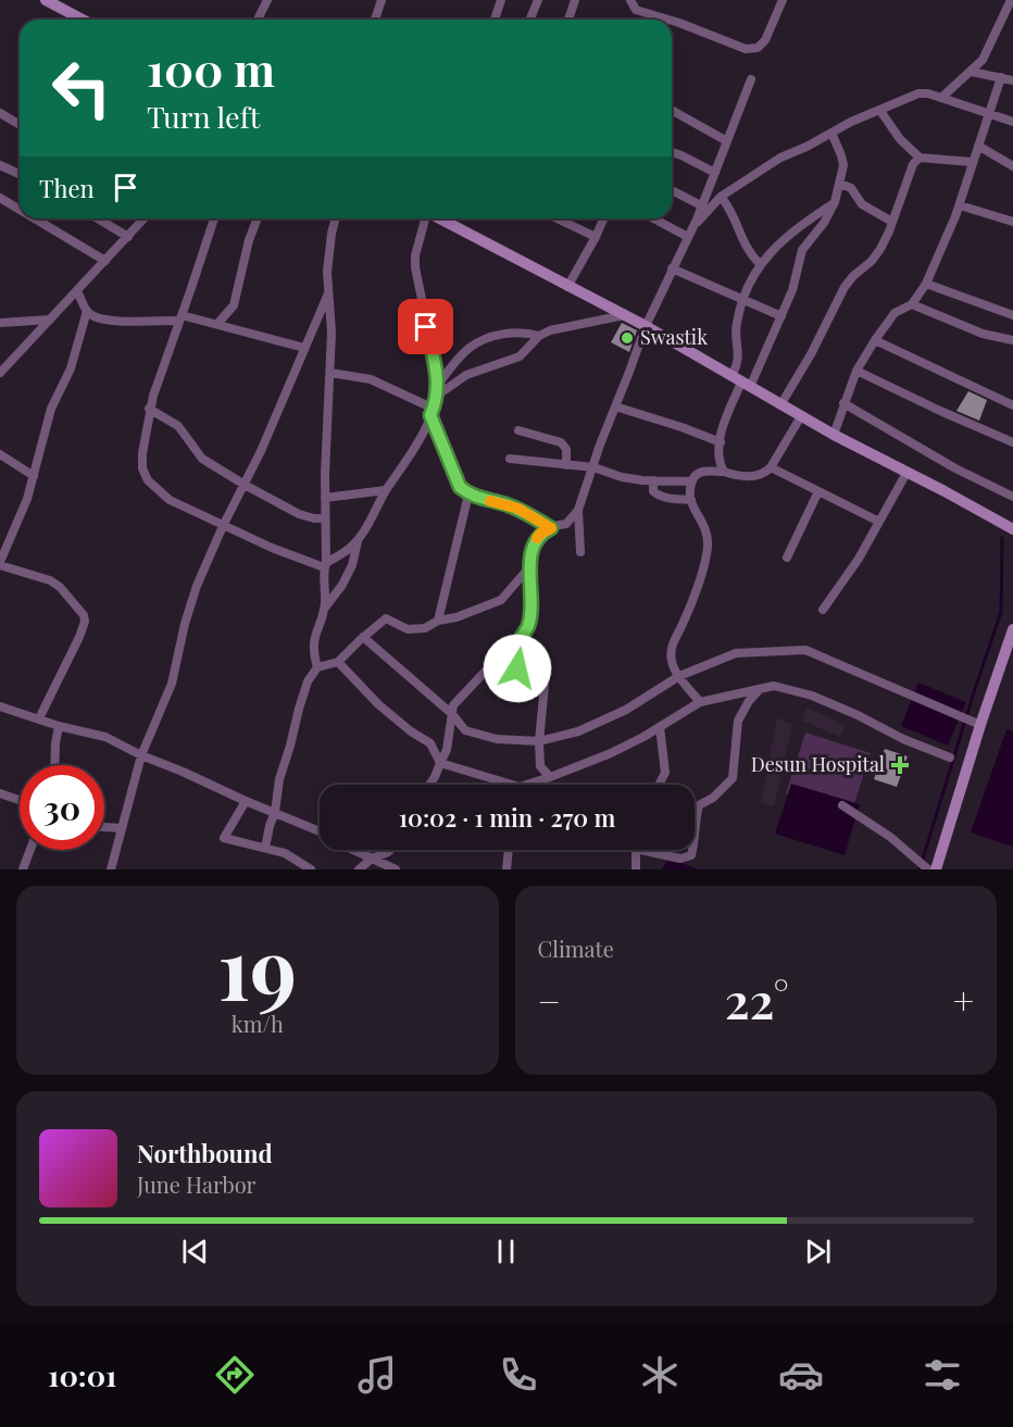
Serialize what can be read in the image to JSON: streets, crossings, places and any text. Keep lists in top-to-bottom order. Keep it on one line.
{"places":{"other":["Swastik"],"health":["Desun Hospital"]},"page":{"turn":["100 m","Turn left"],"then":"Then","limit":"30","trip":"10:02 · 1 min · 270 m","tile":[["19","km/h"],"Climate"],"heat":["−","22°","+"],"song":["Northbound","June Harbor"],"tabs":"10:01"}}
